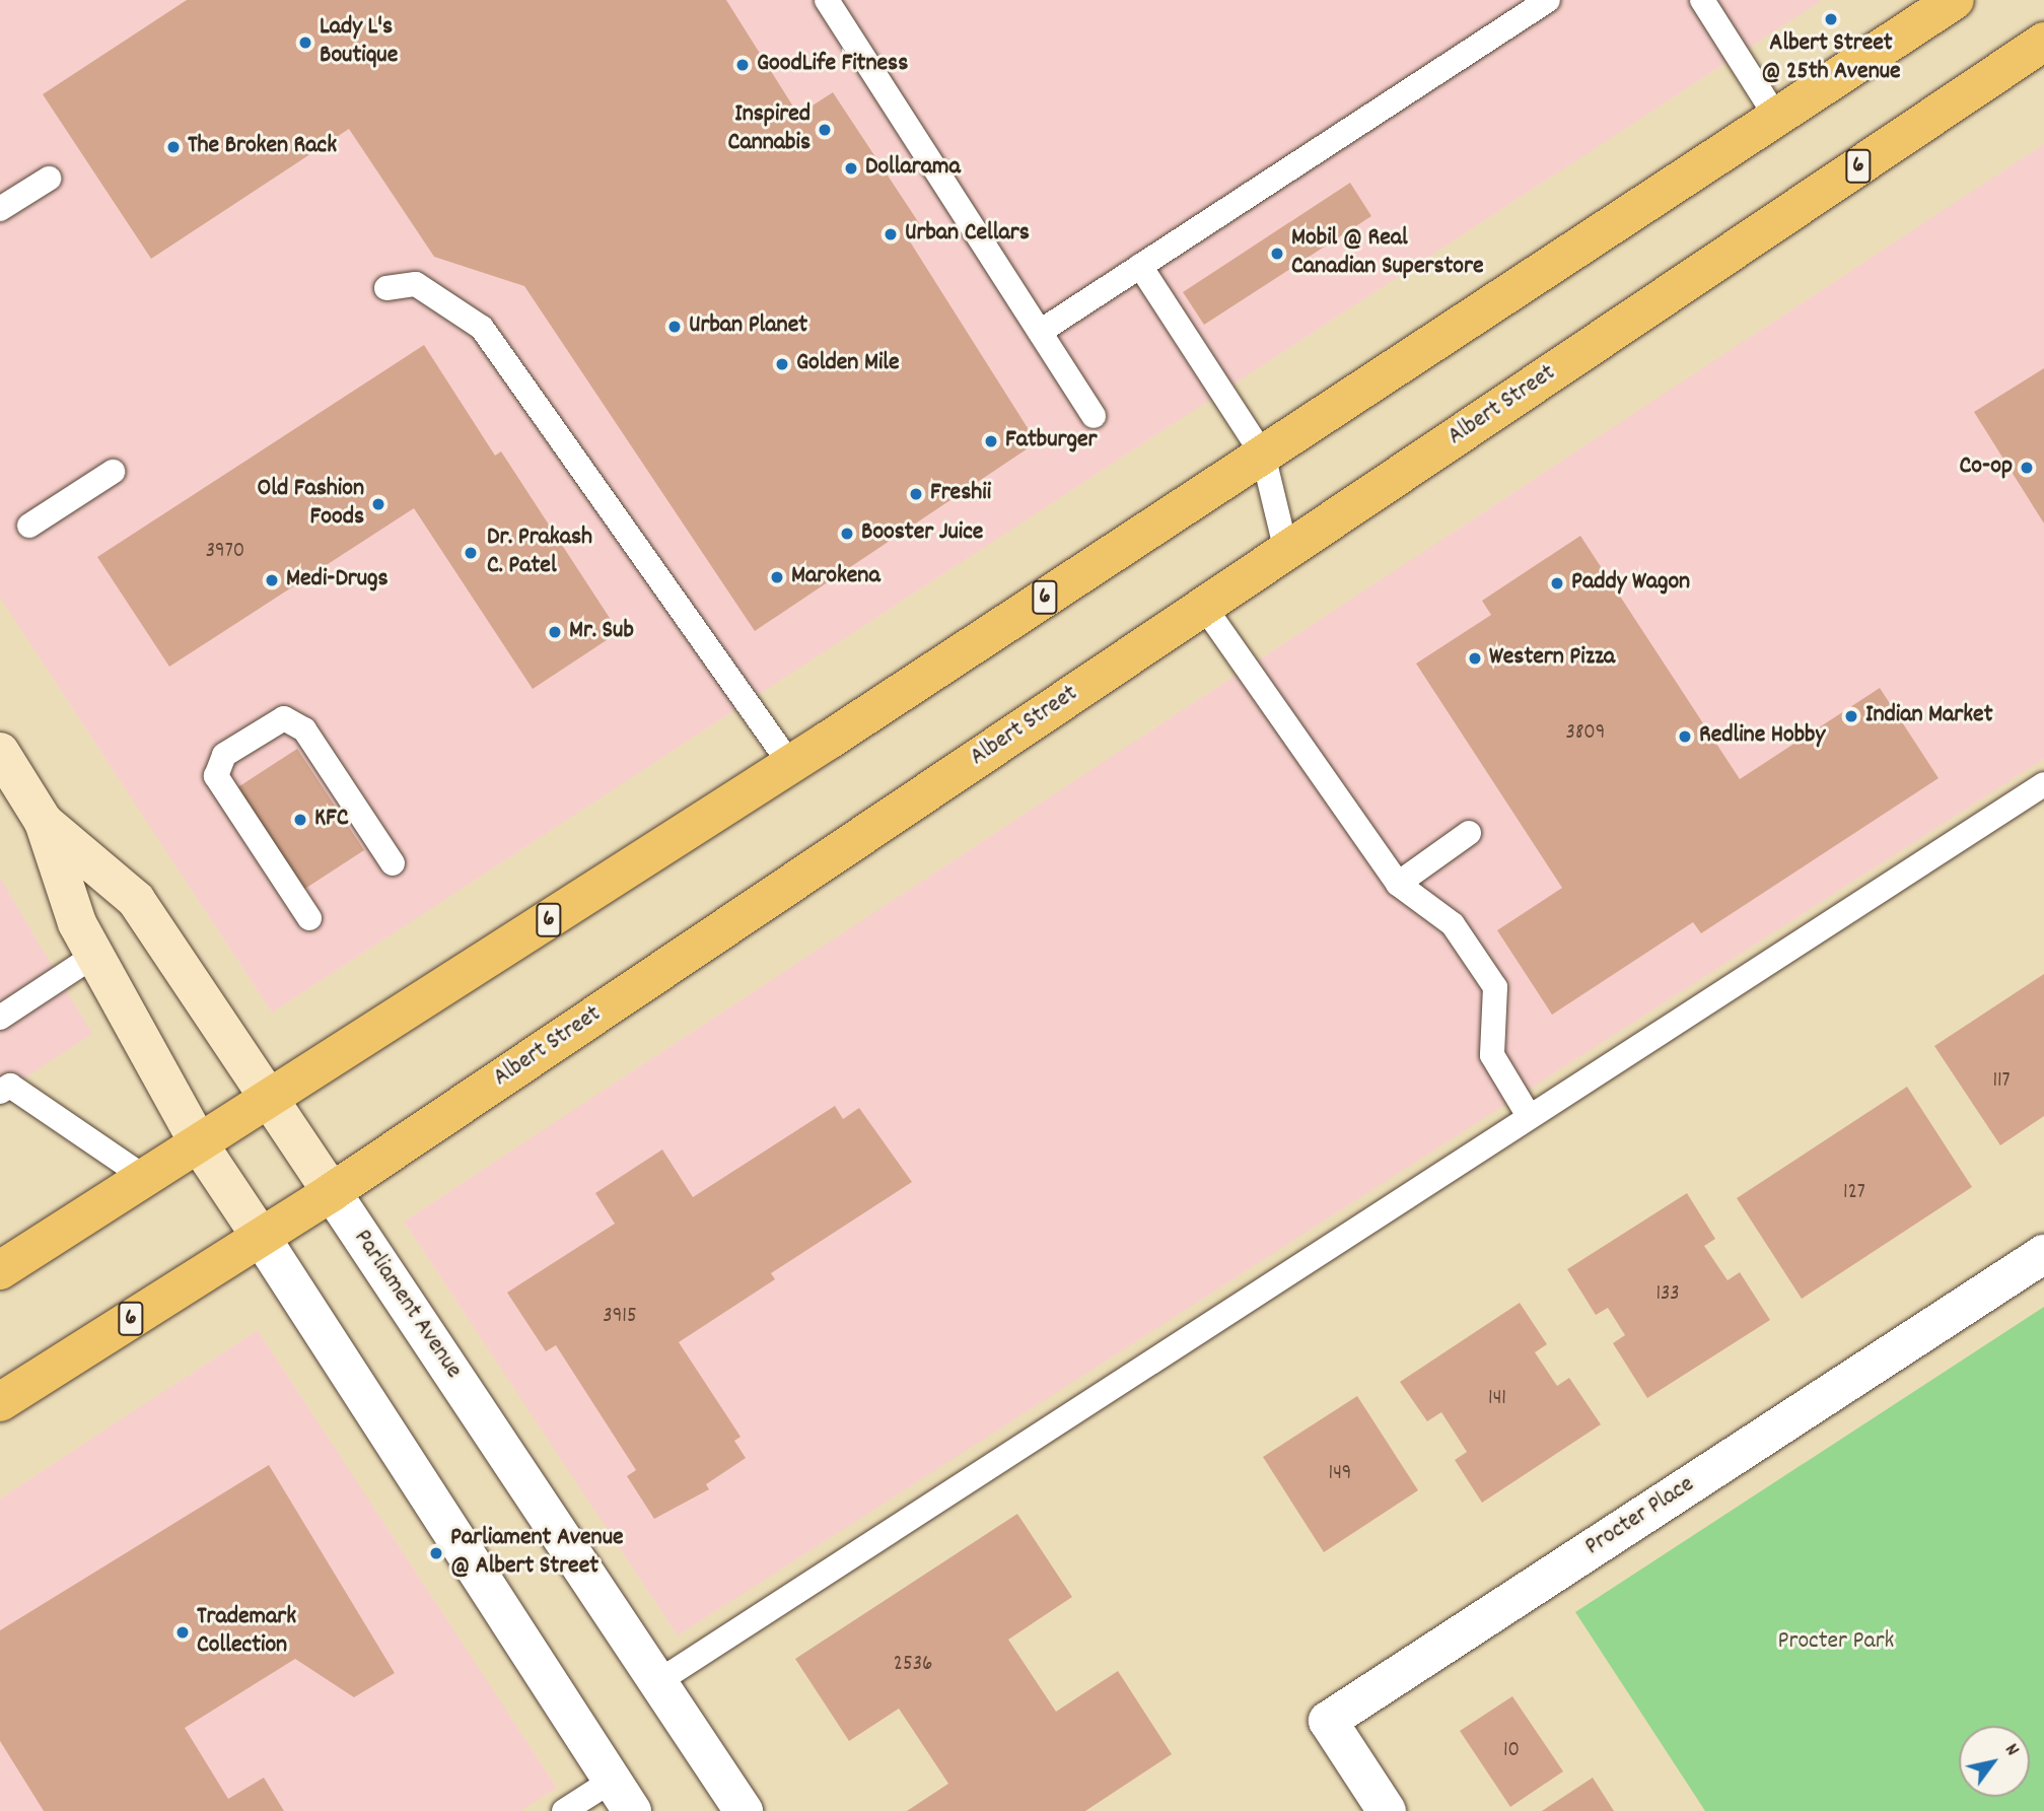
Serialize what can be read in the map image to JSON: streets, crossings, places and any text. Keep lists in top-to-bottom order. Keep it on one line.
{"streets":{"main road":["6","Albert Street","Parliament Avenue"],"street":["Procter Place"]},"crossings":[["6","Parliament Avenue"],["Albert Street","Parliament Avenue"]],"parks":["Procter Park"],"places":["Albert Street @ 25th Avenue","Lady L's Boutique","GoodLife Fitness","Inspired Cannabis","The Broken Rack","Dollarama","Urban Cellars","Mobil @ Real Canadian Superstore","Urban Planet","Golden Mile","Fatburger","Co-op","Freshii","Old Fashion Foods","Booster Juice","Dr. Prakash C. Patel","Marokena","Medi-Drugs","Paddy Wagon","Mr. Sub","Western Pizza","Indian Market","Redline Hobby","KFC","Parliament Avenue @ Albert Street","Trademark Collection"],"house_numbers":["3970","3809","117","127","133","3915","141","149","2536","10"],"north":"top right"}
